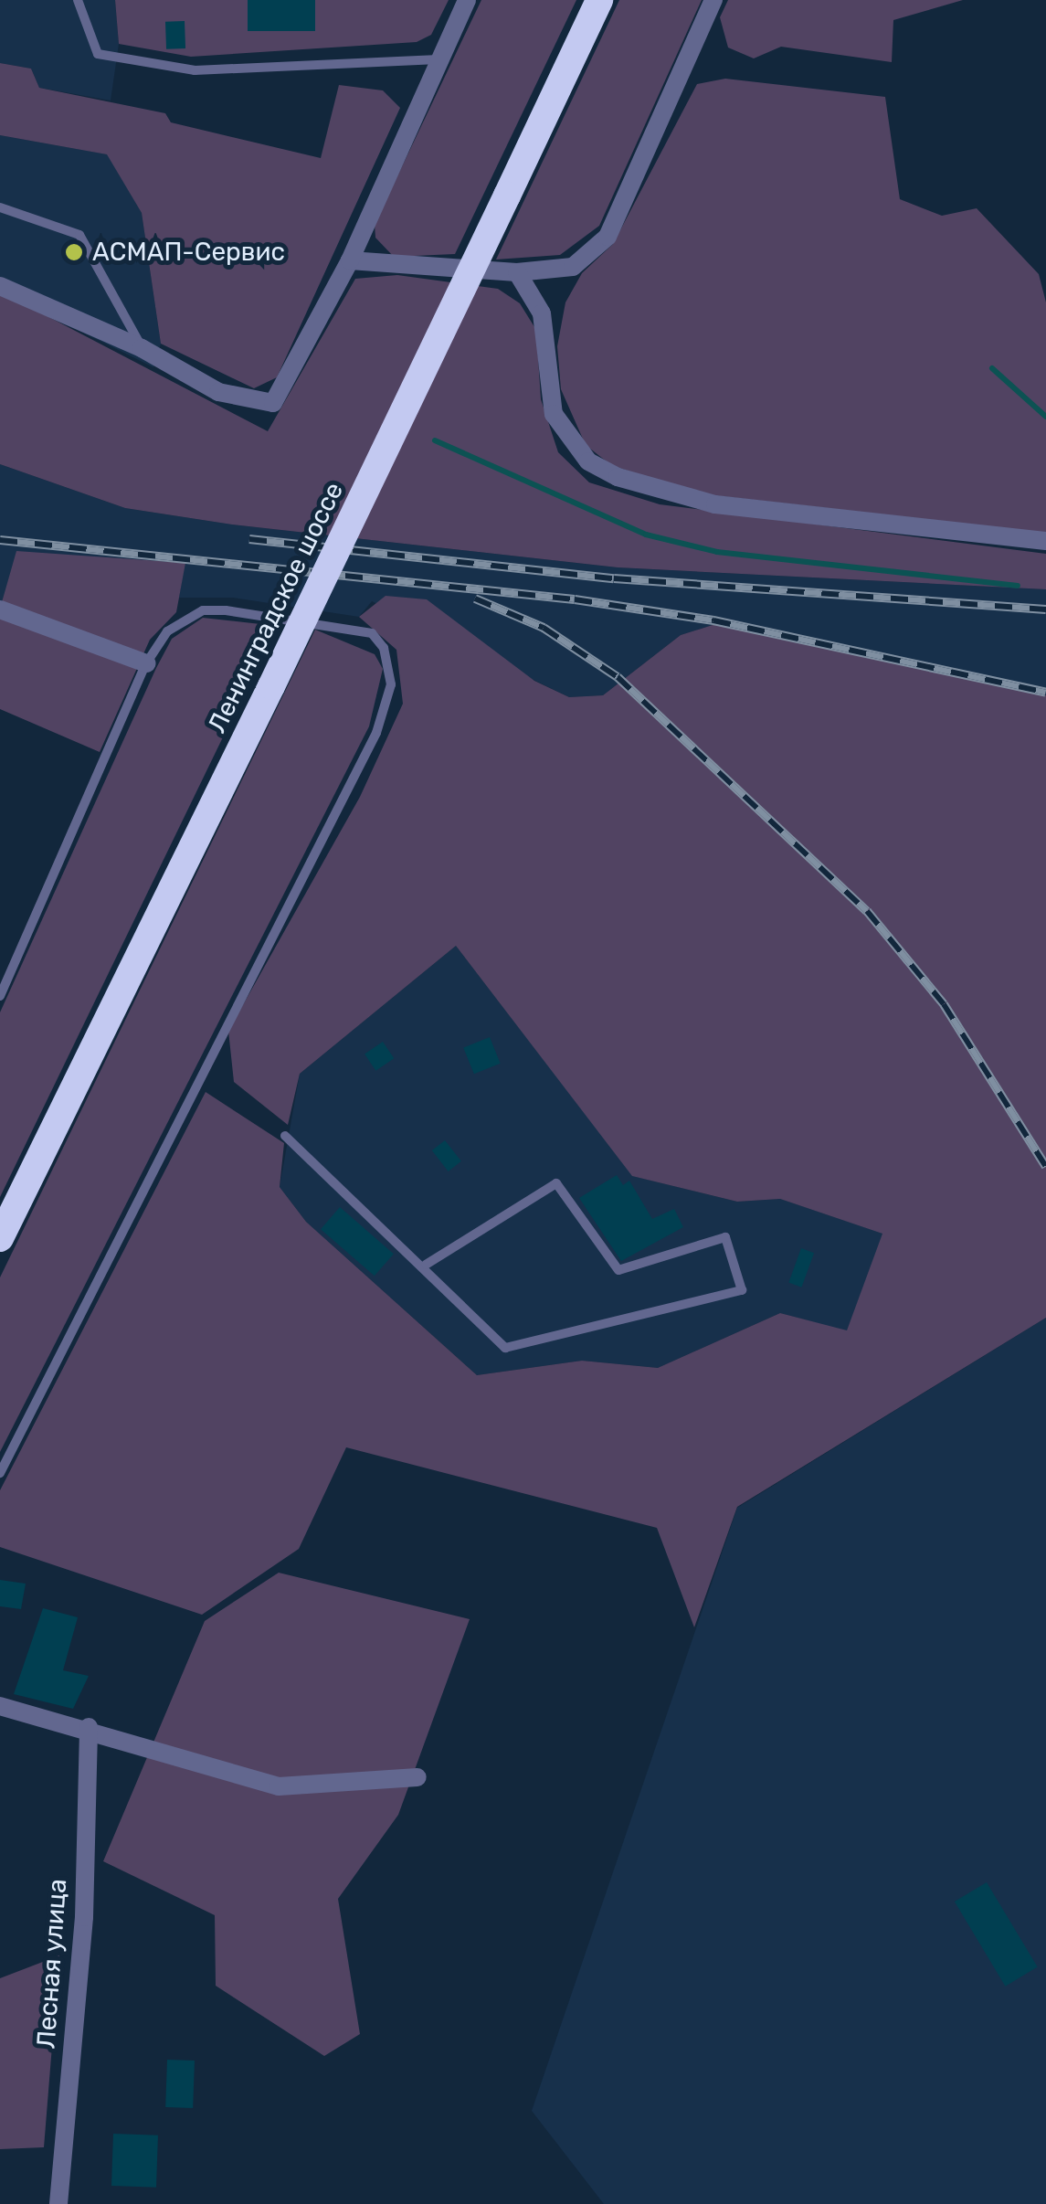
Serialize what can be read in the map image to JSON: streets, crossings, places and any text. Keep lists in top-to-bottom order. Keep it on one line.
{"streets":{"highway":["Ленинградское шоссе"],"street":["Лесная улица"]},"places":["АСМАП-Сервис"]}
